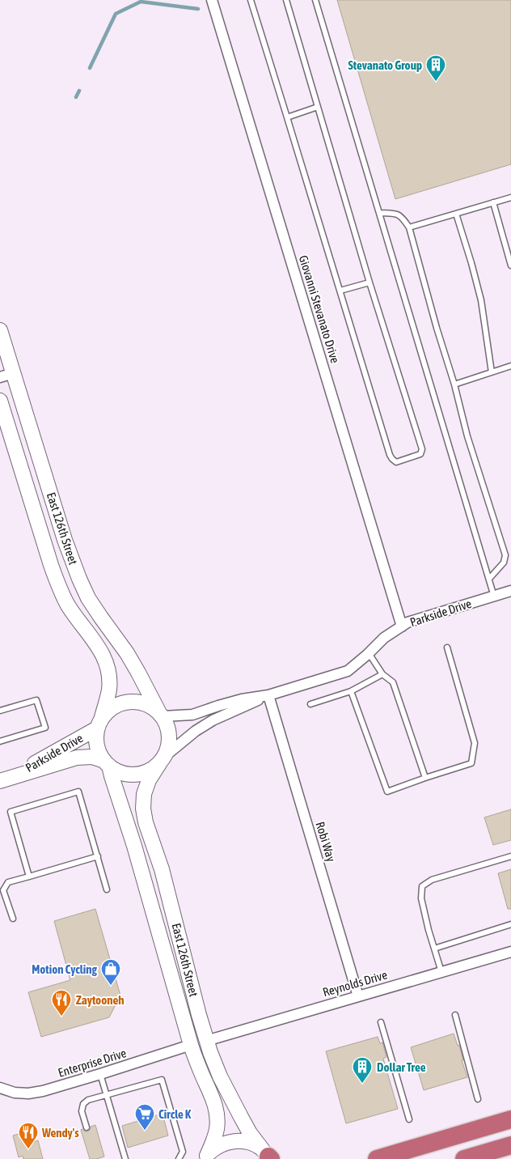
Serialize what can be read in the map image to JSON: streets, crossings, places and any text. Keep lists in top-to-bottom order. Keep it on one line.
{"streets":{"main road":["East 126th Street","Parkside Drive"],"street":["Giovanni Stevanato Drive","Robi Way","Reynolds Drive","Enterprise Drive"]},"crossings":[["Giovanni Stevanato Drive","Parkside Drive"],["East 126th Street","Parkside Drive"],["East 126th Street","Reynolds Drive"],["East 126th Street","Enterprise Drive"],["Parkside Drive","Robi Way"],["Robi Way","Reynolds Drive"]],"places":{"building":["Stevanato Group","Dollar Tree"],"shop":["Motion Cycling"],"restaurant":["Zaytooneh","Wendy's"],"supermarket":["Circle K"]}}
